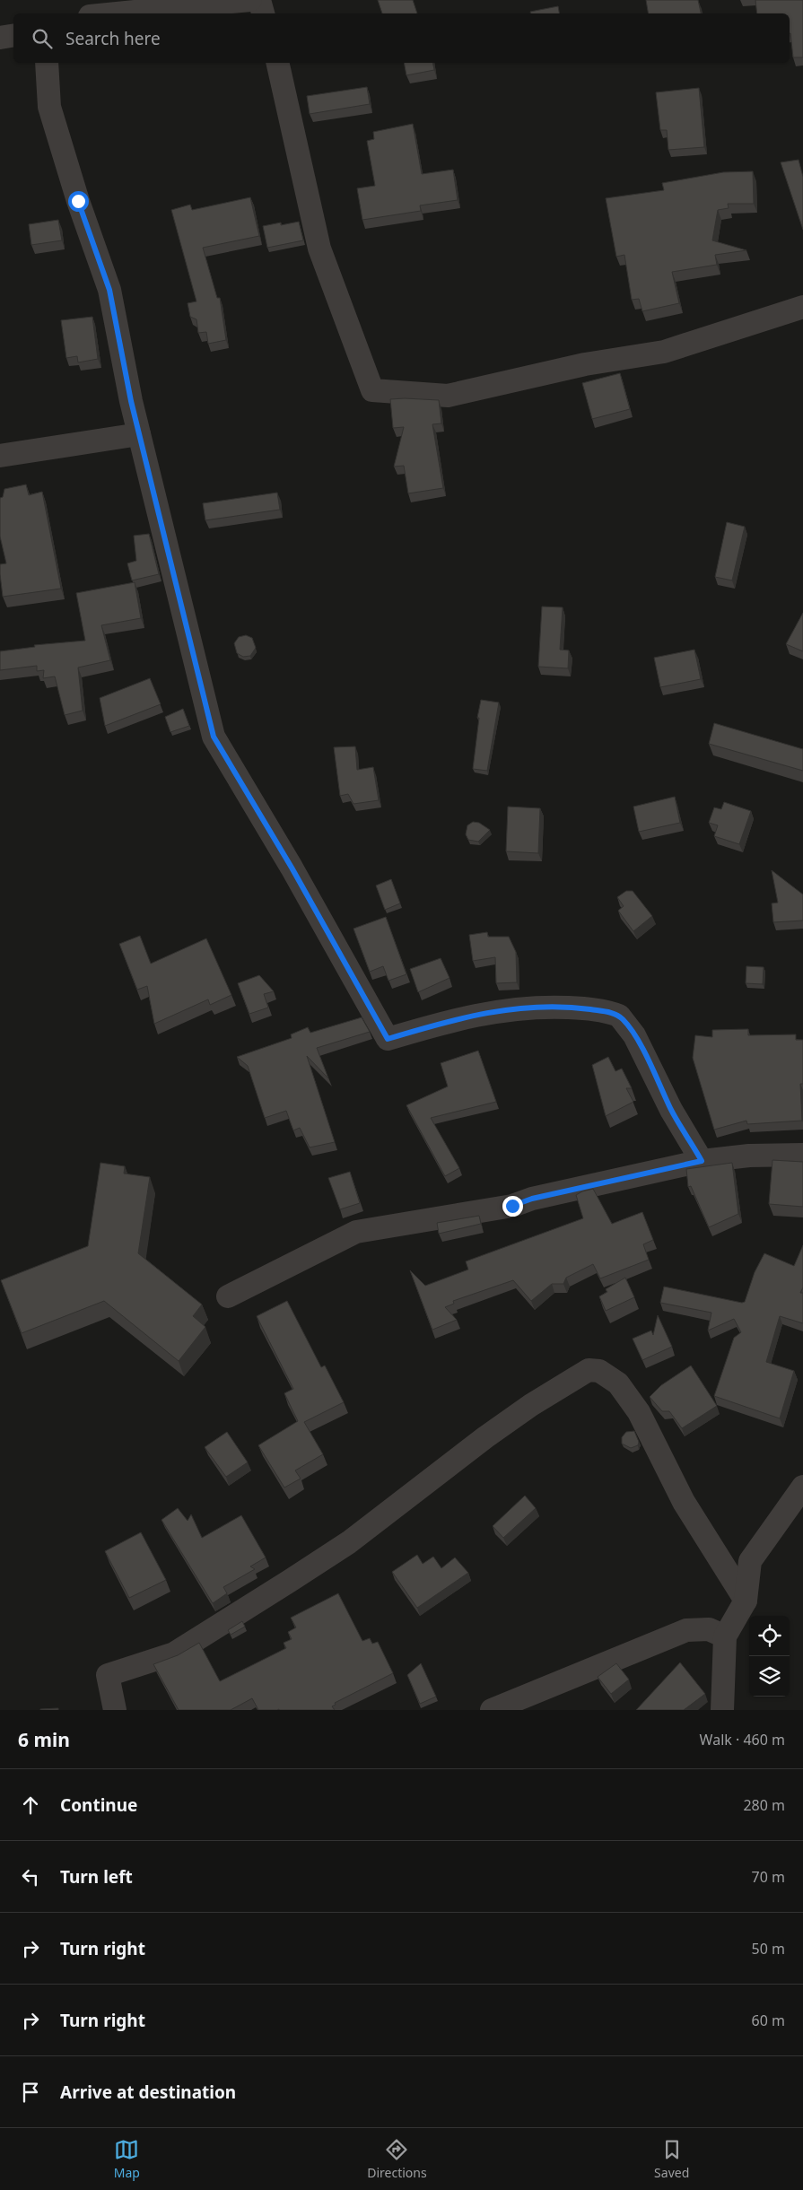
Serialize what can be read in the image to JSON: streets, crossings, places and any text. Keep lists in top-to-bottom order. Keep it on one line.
{"page":{"search":"Search here","heading":["6 min","Walk · 460 m"],"list":[["Continue","280 m"],["Turn left","70 m"],["Turn right","50 m"],["Turn right","60 m"],"Arrive at destination"],"nav":["Map","Directions","Saved"]}}
